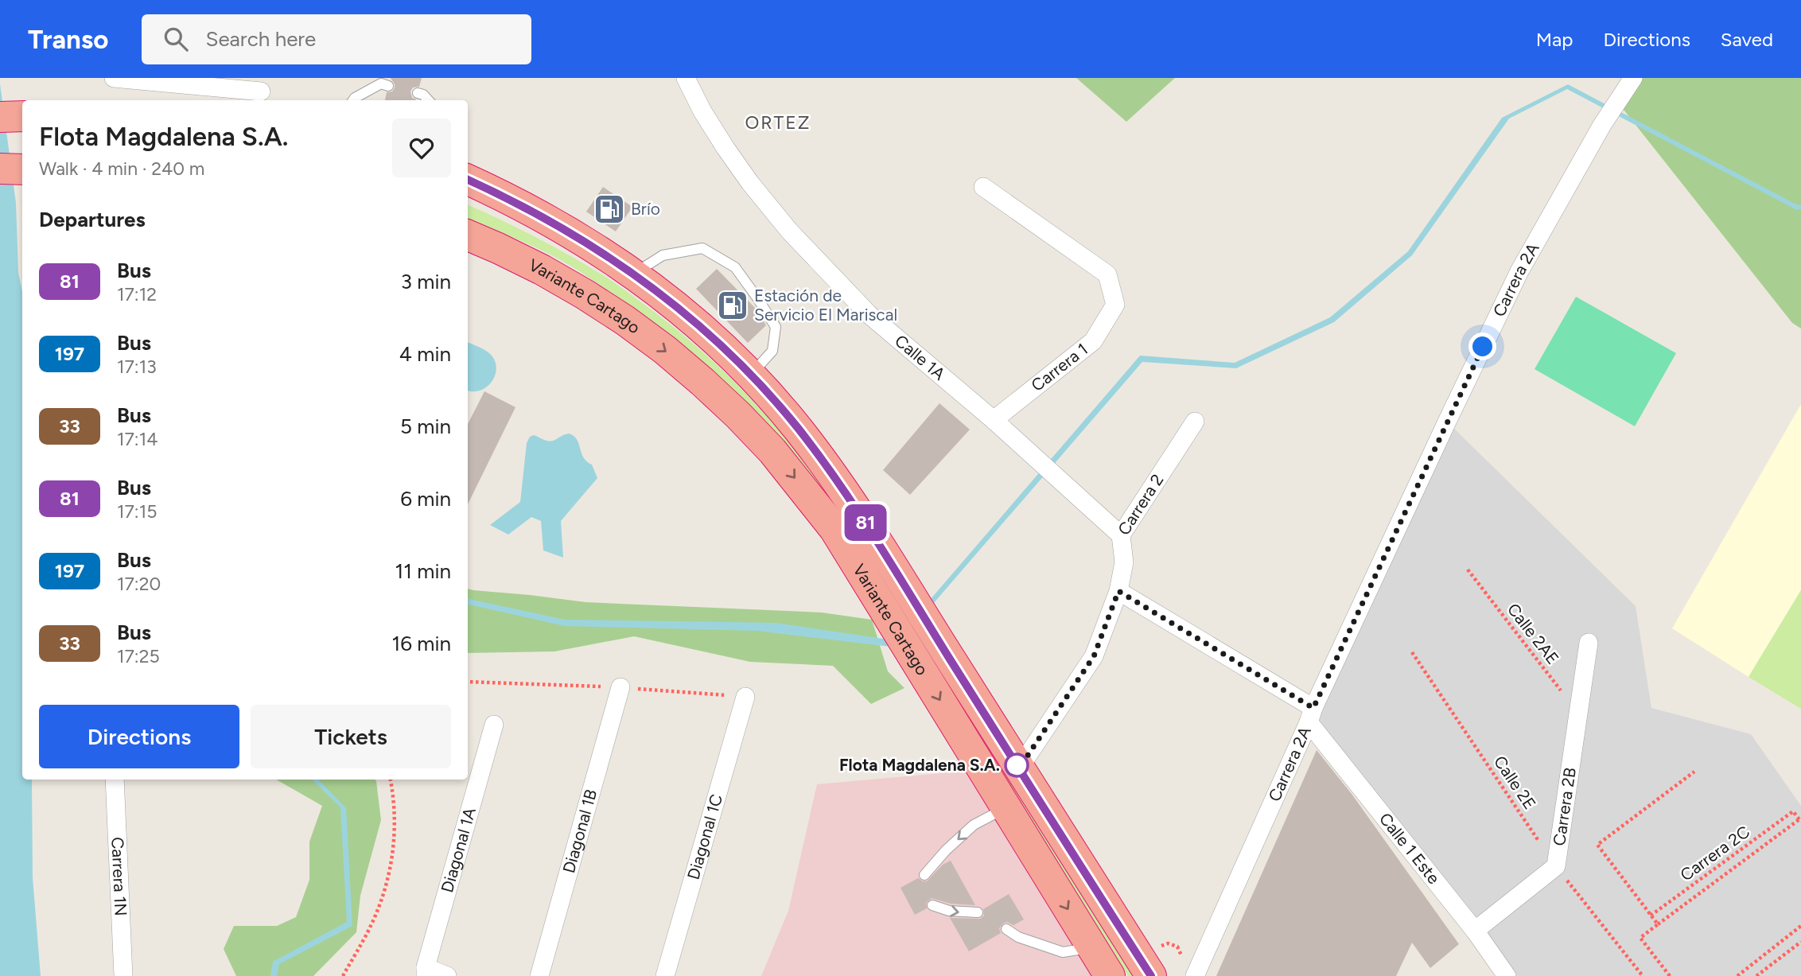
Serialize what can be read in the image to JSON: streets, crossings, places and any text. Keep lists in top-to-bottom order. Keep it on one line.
{"streets":{"highway":["Variante Cartago"],"street":["Carrera 2A","Calle 1A","Carrera 1","Carrera 2","Carrera 2B","Diagonal 1B","Diagonal 1C","Calle 1 Este","Diagonal 1A","Carrera 1N"],"path":["Calle 2AE","Calle 2E","Carrera 2C"]},"crossings":[["Carrera 2A","Calle 1 Este"],["Variante Cartago","Carrera 2"],["Calle 1A","Carrera 1"],["Calle 1A","Carrera 2"],["Calle 2AE","Carrera 2B"],["Calle 2E","Carrera 2B"],["Carrera 2B","Calle 1 Este"]],"districts":["ORTEZ"],"places":{"fuel station":["Brío","Estación de Servicio El Mariscal"],"other":["Flota Magdalena S.A."]},"lines":["bus line 81"],"page":{"header":"Transo","search":"Search here","nav":["Map","Directions","Saved"],"on_map":"81","heading":[["Flota Magdalena S.A.","Walk · 4 min · 240 m"],"Departures"],"list":[{"mark":"81","name":"Bus","note":"17:12","value":"3 min"},{"mark":"197","name":"Bus","note":"17:13","value":"4 min"},{"mark":"33","name":"Bus","note":"17:14","value":"5 min"},{"mark":"81","name":"Bus","note":"17:15","value":"6 min"},{"mark":"197","name":"Bus","note":"17:20","value":"11 min"},{"mark":"33","name":"Bus","note":"17:25","value":"16 min"}],"buttons":["Directions","Tickets"]}}
